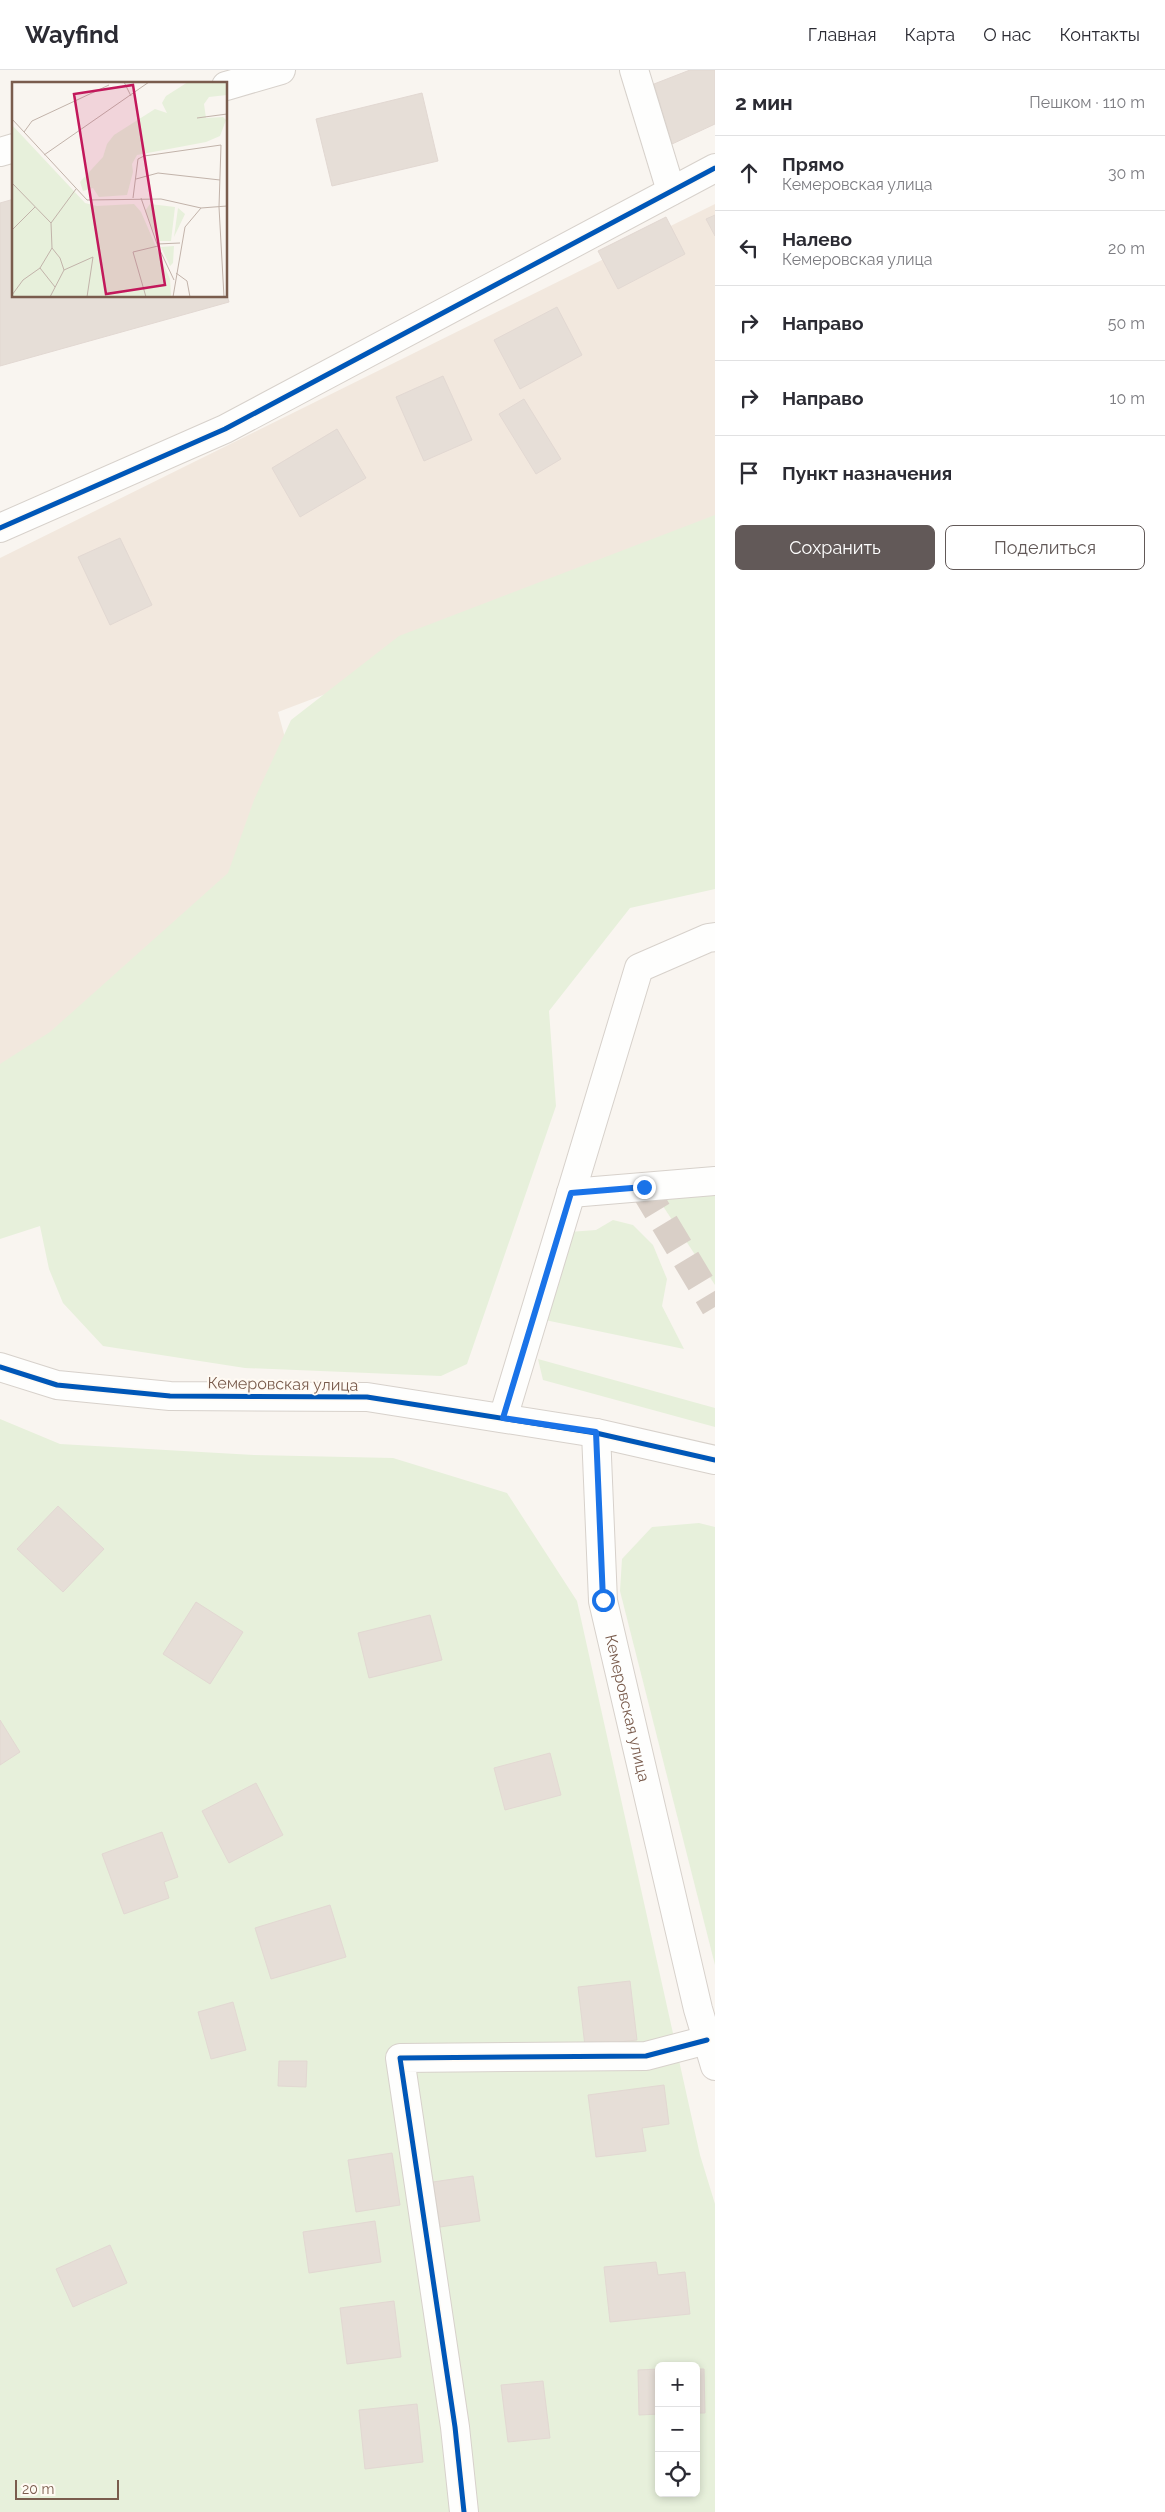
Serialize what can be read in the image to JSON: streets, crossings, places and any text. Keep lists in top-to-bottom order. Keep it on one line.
{"streets":{"street":["Кемеровская улица"]},"scale_bar":"20 m","page":{"header":"Wayfind","nav":["Главная","Карта","О нас","Контакты"],"heading":["2 мин","Пешком · 110 m"],"list":[["Прямо","Кемеровская улица","30 m"],["Налево","Кемеровская улица","20 m"],["Направо","50 m"],["Направо","10 m"],"Пункт назначения"],"buttons":["Сохранить","Поделиться"],"map_buttons":["+","−"],"scale":"20 m"}}
